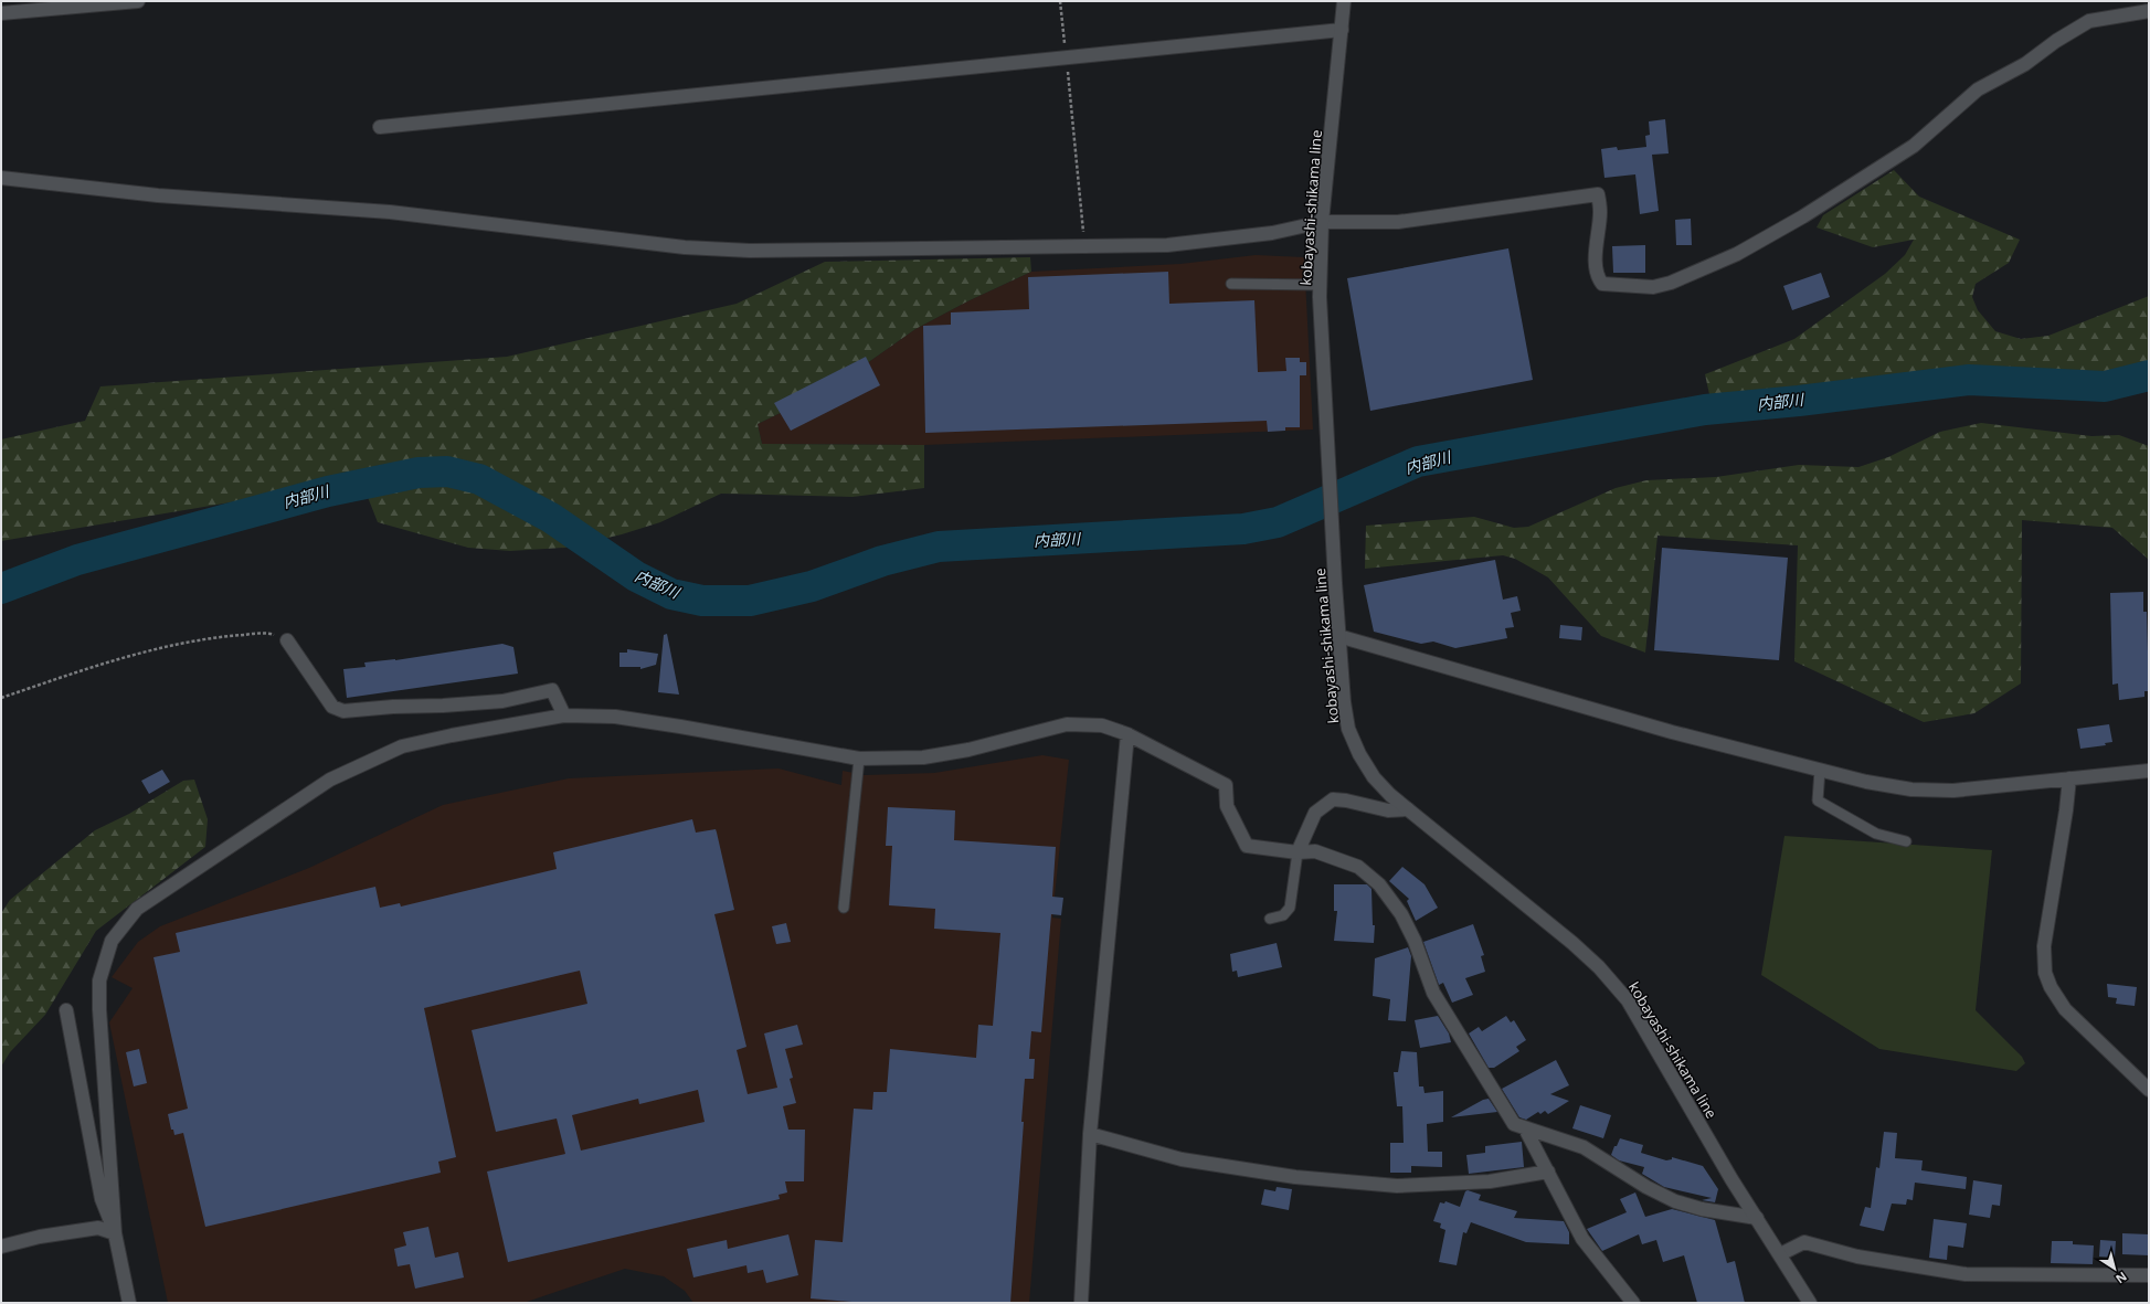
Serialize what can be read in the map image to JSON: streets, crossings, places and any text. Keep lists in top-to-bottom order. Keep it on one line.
{"streets":{"street":["kobayashi-shikama line"]},"water":["内部川"],"north":"bottom right"}
